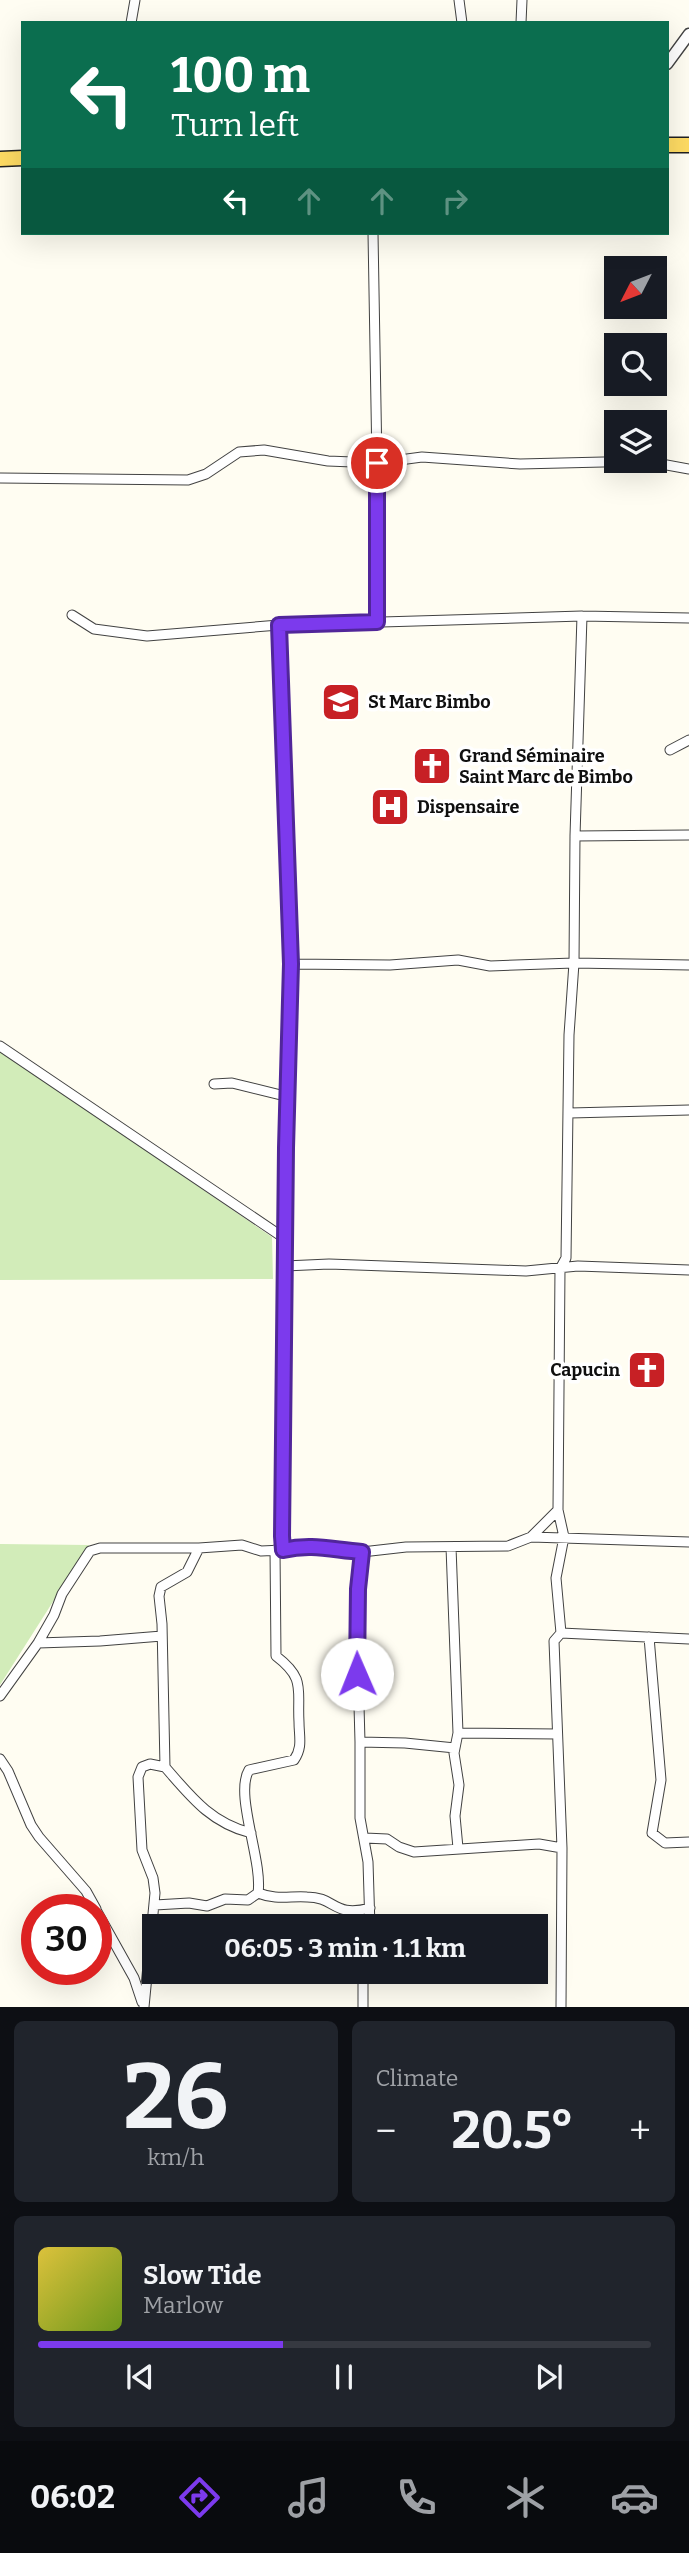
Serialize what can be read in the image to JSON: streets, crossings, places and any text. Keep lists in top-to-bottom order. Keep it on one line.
{"places":{"school or university":["St Marc Bimbo"],"church":["Grand Séminaire Saint Marc de Bimbo","Capucin"],"hospital":["Dispensaire"]},"north":"bottom left","page":{"turn":["100 m","Turn left"],"limit":"30","trip":"06:05 · 3 min · 1.1 km","tile":[["26","km/h"],"Climate"],"heat":["−","20.5°","+"],"song":["Slow Tide","Marlow"],"tabs":"06:02"}}
